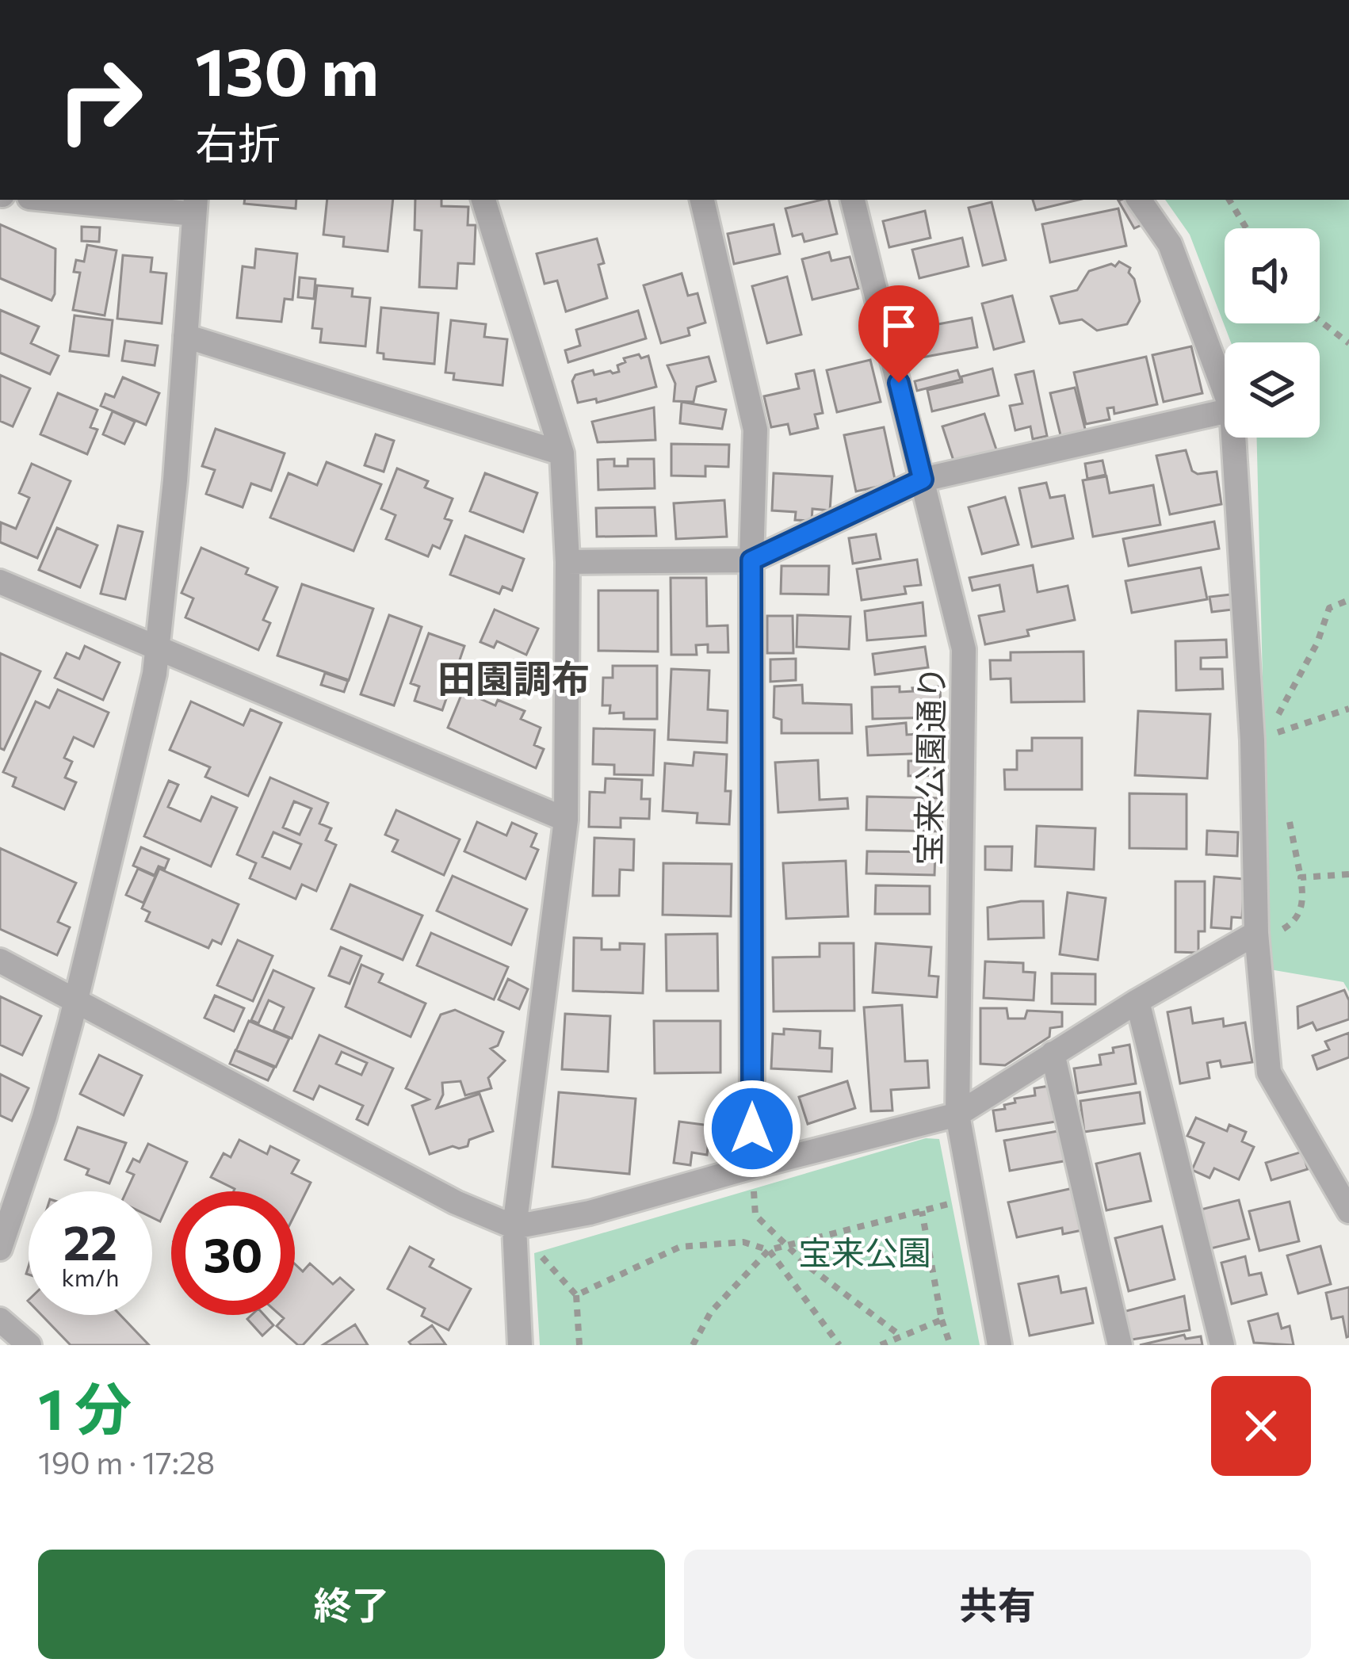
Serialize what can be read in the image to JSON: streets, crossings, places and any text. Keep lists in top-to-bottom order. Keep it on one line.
{"streets":{"street":["宝来公園通り"]},"districts":["田園調布"],"parks":["宝来公園"],"page":{"turn":["130 m","右折"],"speed":"22 km/h","limit":"30","heading":["1 分","190 m · 17:28"],"buttons":["終了","共有"]}}
